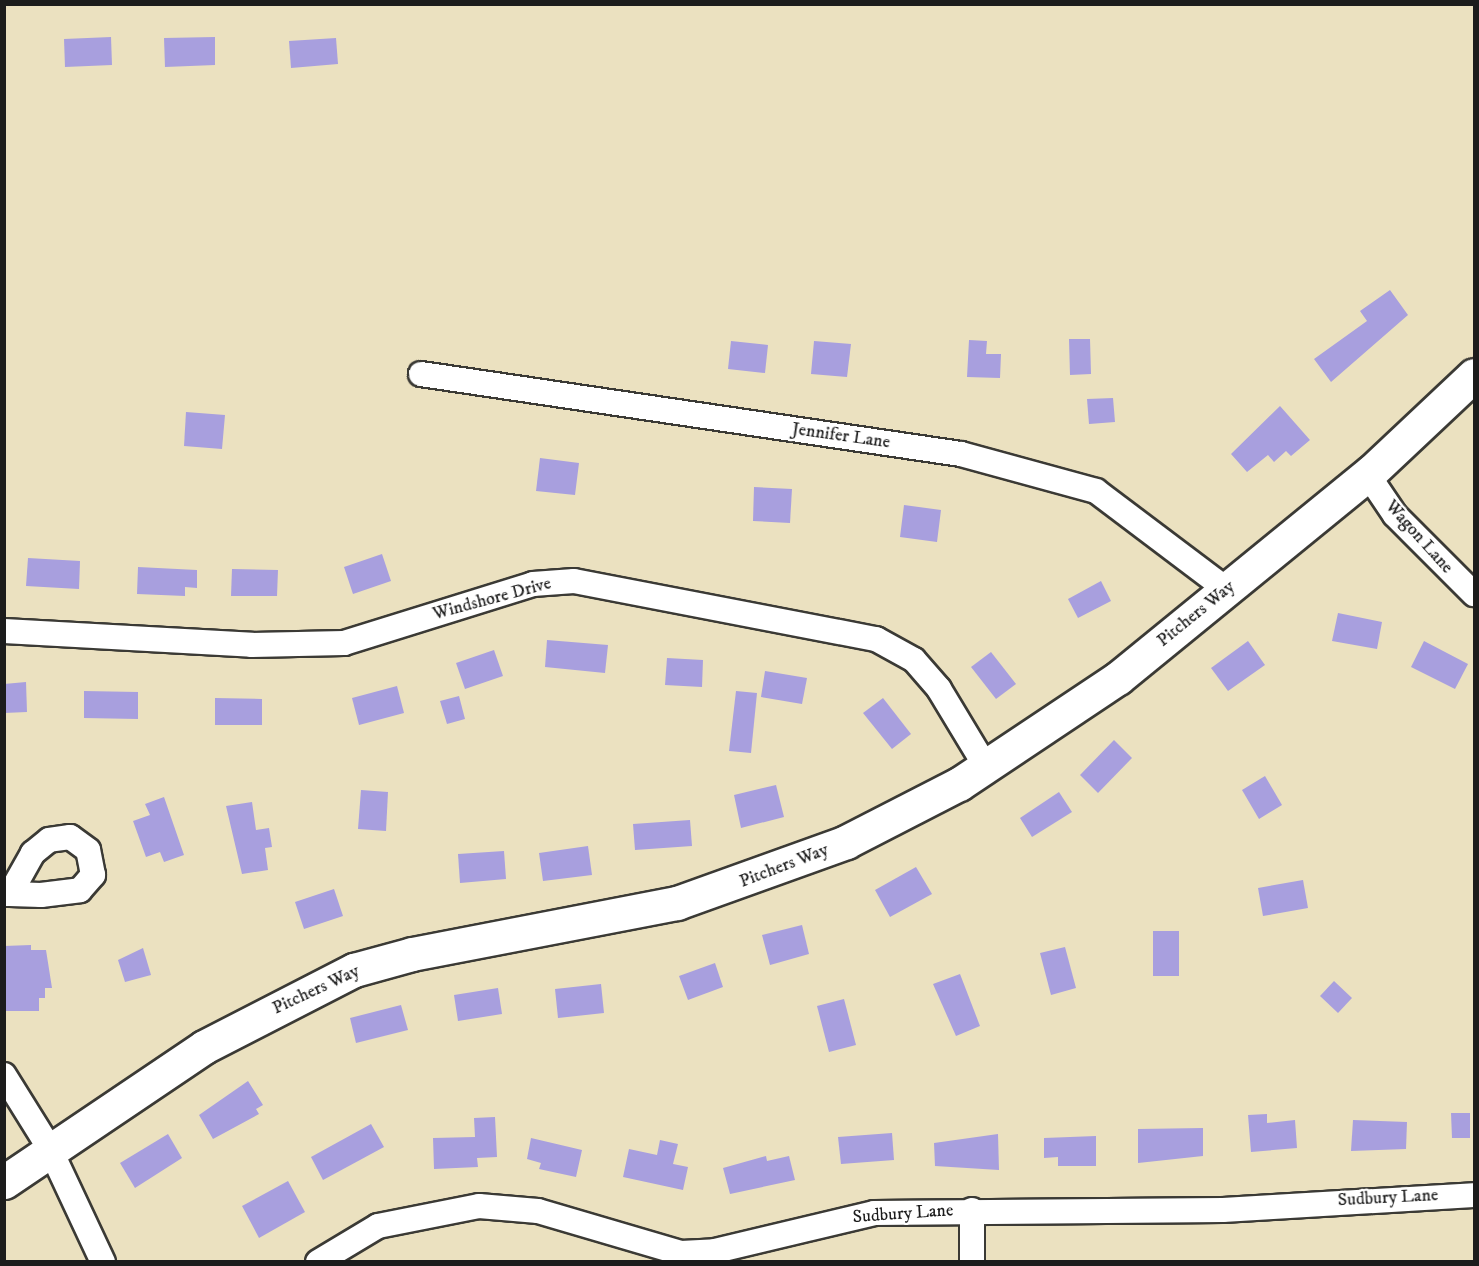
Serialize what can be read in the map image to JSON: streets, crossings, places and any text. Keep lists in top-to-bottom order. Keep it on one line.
{"streets":{"main road":["Pitchers Way"],"street":["Jennifer Lane","Wagon Lane","Windshore Drive","Sudbury Lane"]},"crossings":[["Jennifer Lane","Pitchers Way"],["Wagon Lane","Pitchers Way"],["Windshore Drive","Pitchers Way"]]}
